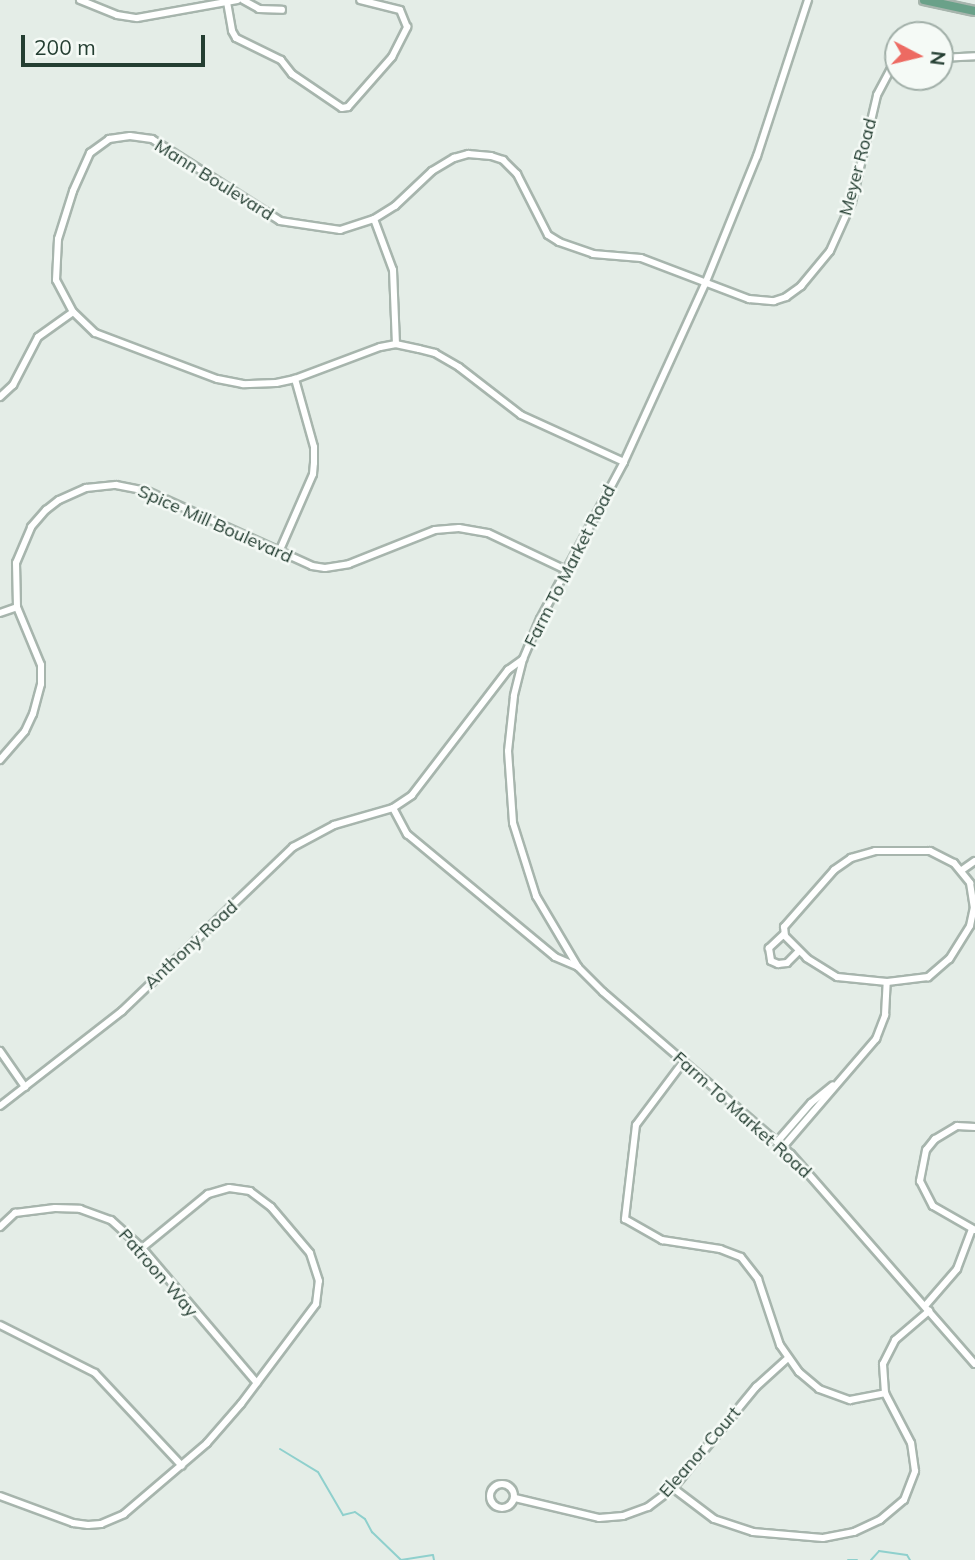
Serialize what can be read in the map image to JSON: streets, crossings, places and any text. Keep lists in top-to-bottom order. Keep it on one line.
{"streets":{"street":["Meyer Road","Mann Boulevard","Spice Mill Boulevard","Farm To Market Road","Anthony Road","Patroon Way","Eleanor Court"]},"crossings":[["Meyer Road","Mann Boulevard"],["Meyer Road","Farm To Market Road"],["Mann Boulevard","Farm To Market Road"],["Spice Mill Boulevard","Farm To Market Road"],["Farm To Market Road","Anthony Road"]],"scale_bar":"200 m","north":"right"}
